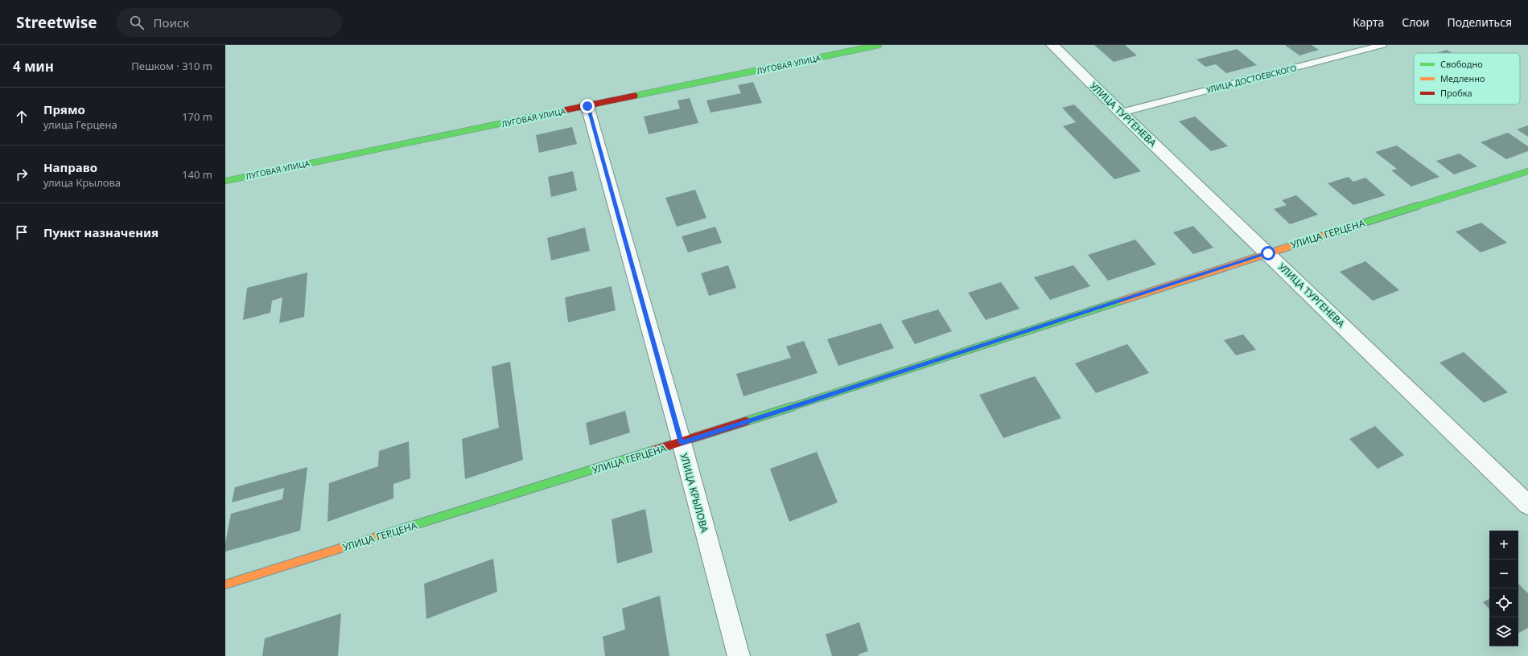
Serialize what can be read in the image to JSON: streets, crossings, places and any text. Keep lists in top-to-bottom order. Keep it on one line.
{"streets":{"street":["ЛУГОВАЯ УЛИЦА","УЛИЦА ТУРГЕНЕВА","УЛИЦА ГЕРЦЕНА","УЛИЦА КРЫЛОВА"],"lane":["УЛИЦА ДОСТОЕВСКОГО"]},"crossings":[["ЛУГОВАЯ УЛИЦА","УЛИЦА КРЫЛОВА"],["УЛИЦА ДОСТОЕВСКОГО","УЛИЦА ТУРГЕНЕВА"],["УЛИЦА ТУРГЕНЕВА","УЛИЦА ГЕРЦЕНА"],["УЛИЦА ГЕРЦЕНА","УЛИЦА КРЫЛОВА"]],"legend":["Свободно","Медленно","Пробка"],"page":{"header":"Streetwise","search":"Поиск","nav":["Карта","Слои","Поделиться"],"heading":["4 мин","Пешком · 310 m"],"list":[["Прямо","улица Герцена","170 m"],["Направо","улица Крылова","140 m"],"Пункт назначения"],"map_buttons":["+","−"]}}
